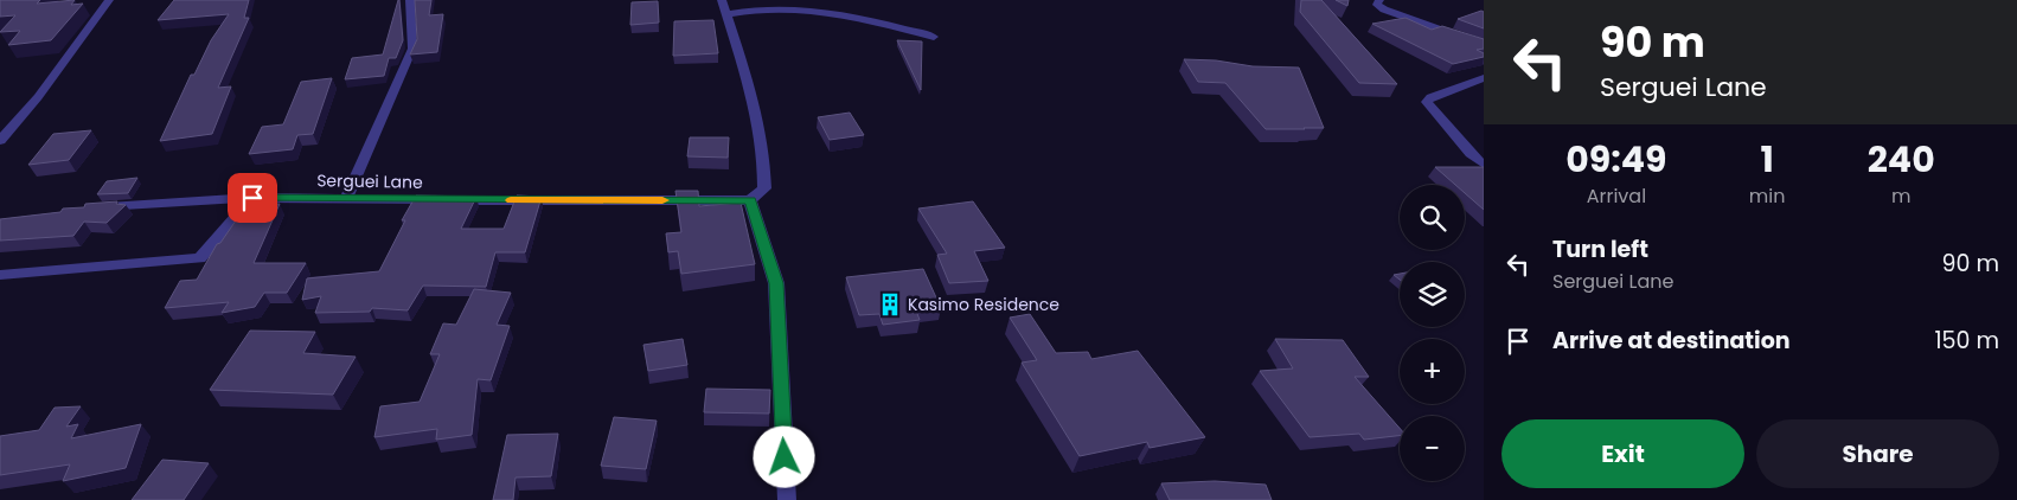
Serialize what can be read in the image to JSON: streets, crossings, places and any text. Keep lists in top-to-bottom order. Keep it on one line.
{"streets":{"street":["Serguei Lane"]},"places":{"building":["Kasimo Residence"]},"page":{"turn":["90 m","Serguei Lane"],"eta":["09:49","Arrival","1","min","240","m"],"map_buttons":["+","−"],"list":[{"name":"Turn left","note":"Serguei Lane","value":"90 m"},{"name":"Arrive at destination","value":"150 m"}],"buttons":["Exit","Share"]}}
